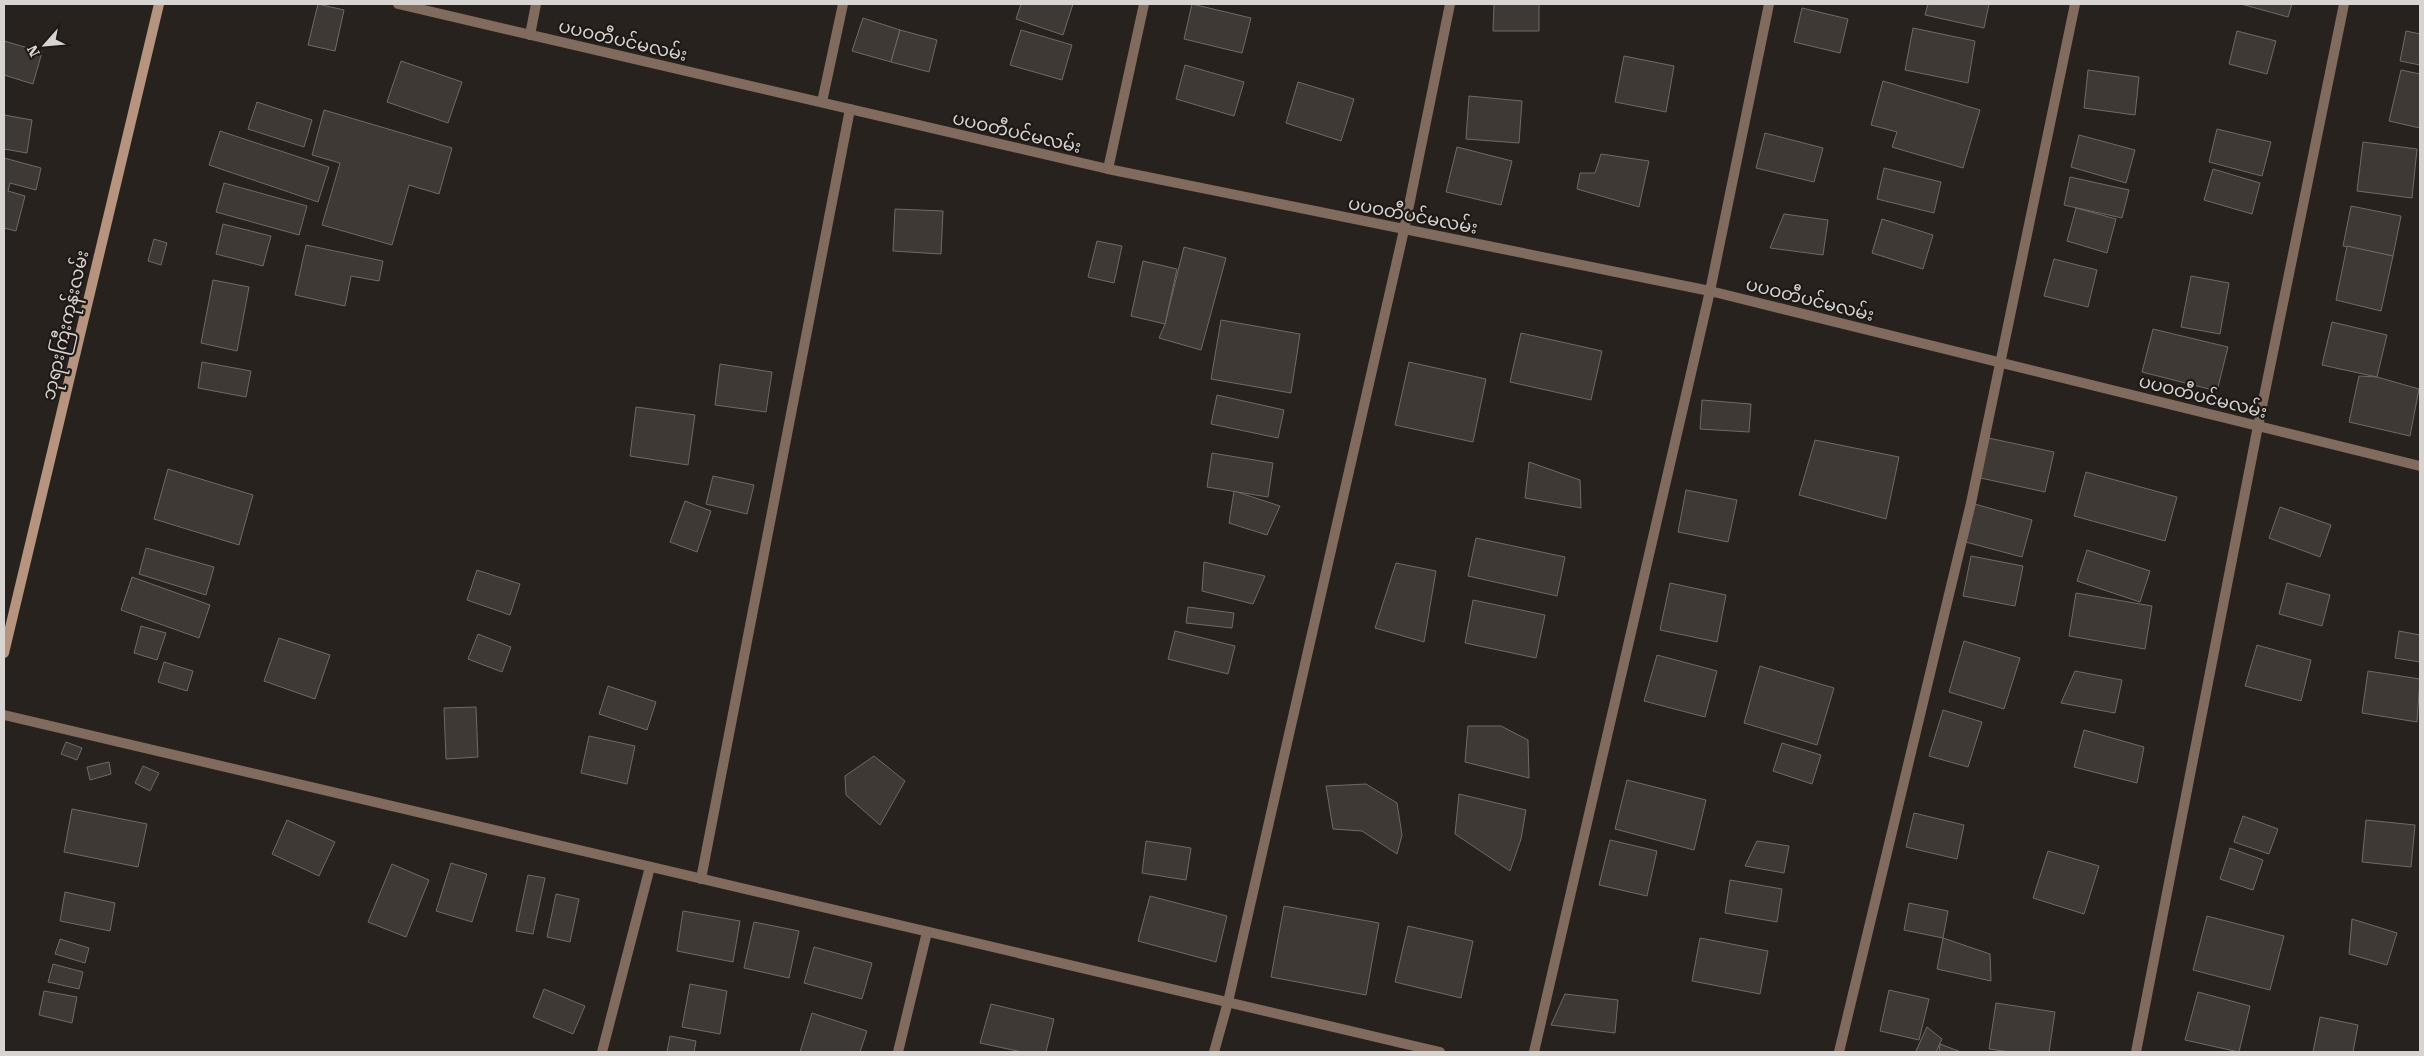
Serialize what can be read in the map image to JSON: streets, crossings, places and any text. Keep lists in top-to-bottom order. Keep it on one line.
{"streets":{"street":["ပပဝတီပင်မလမ်း","ဘုရားကြီးကုန်းလမ်း"]},"north":"bottom left"}
